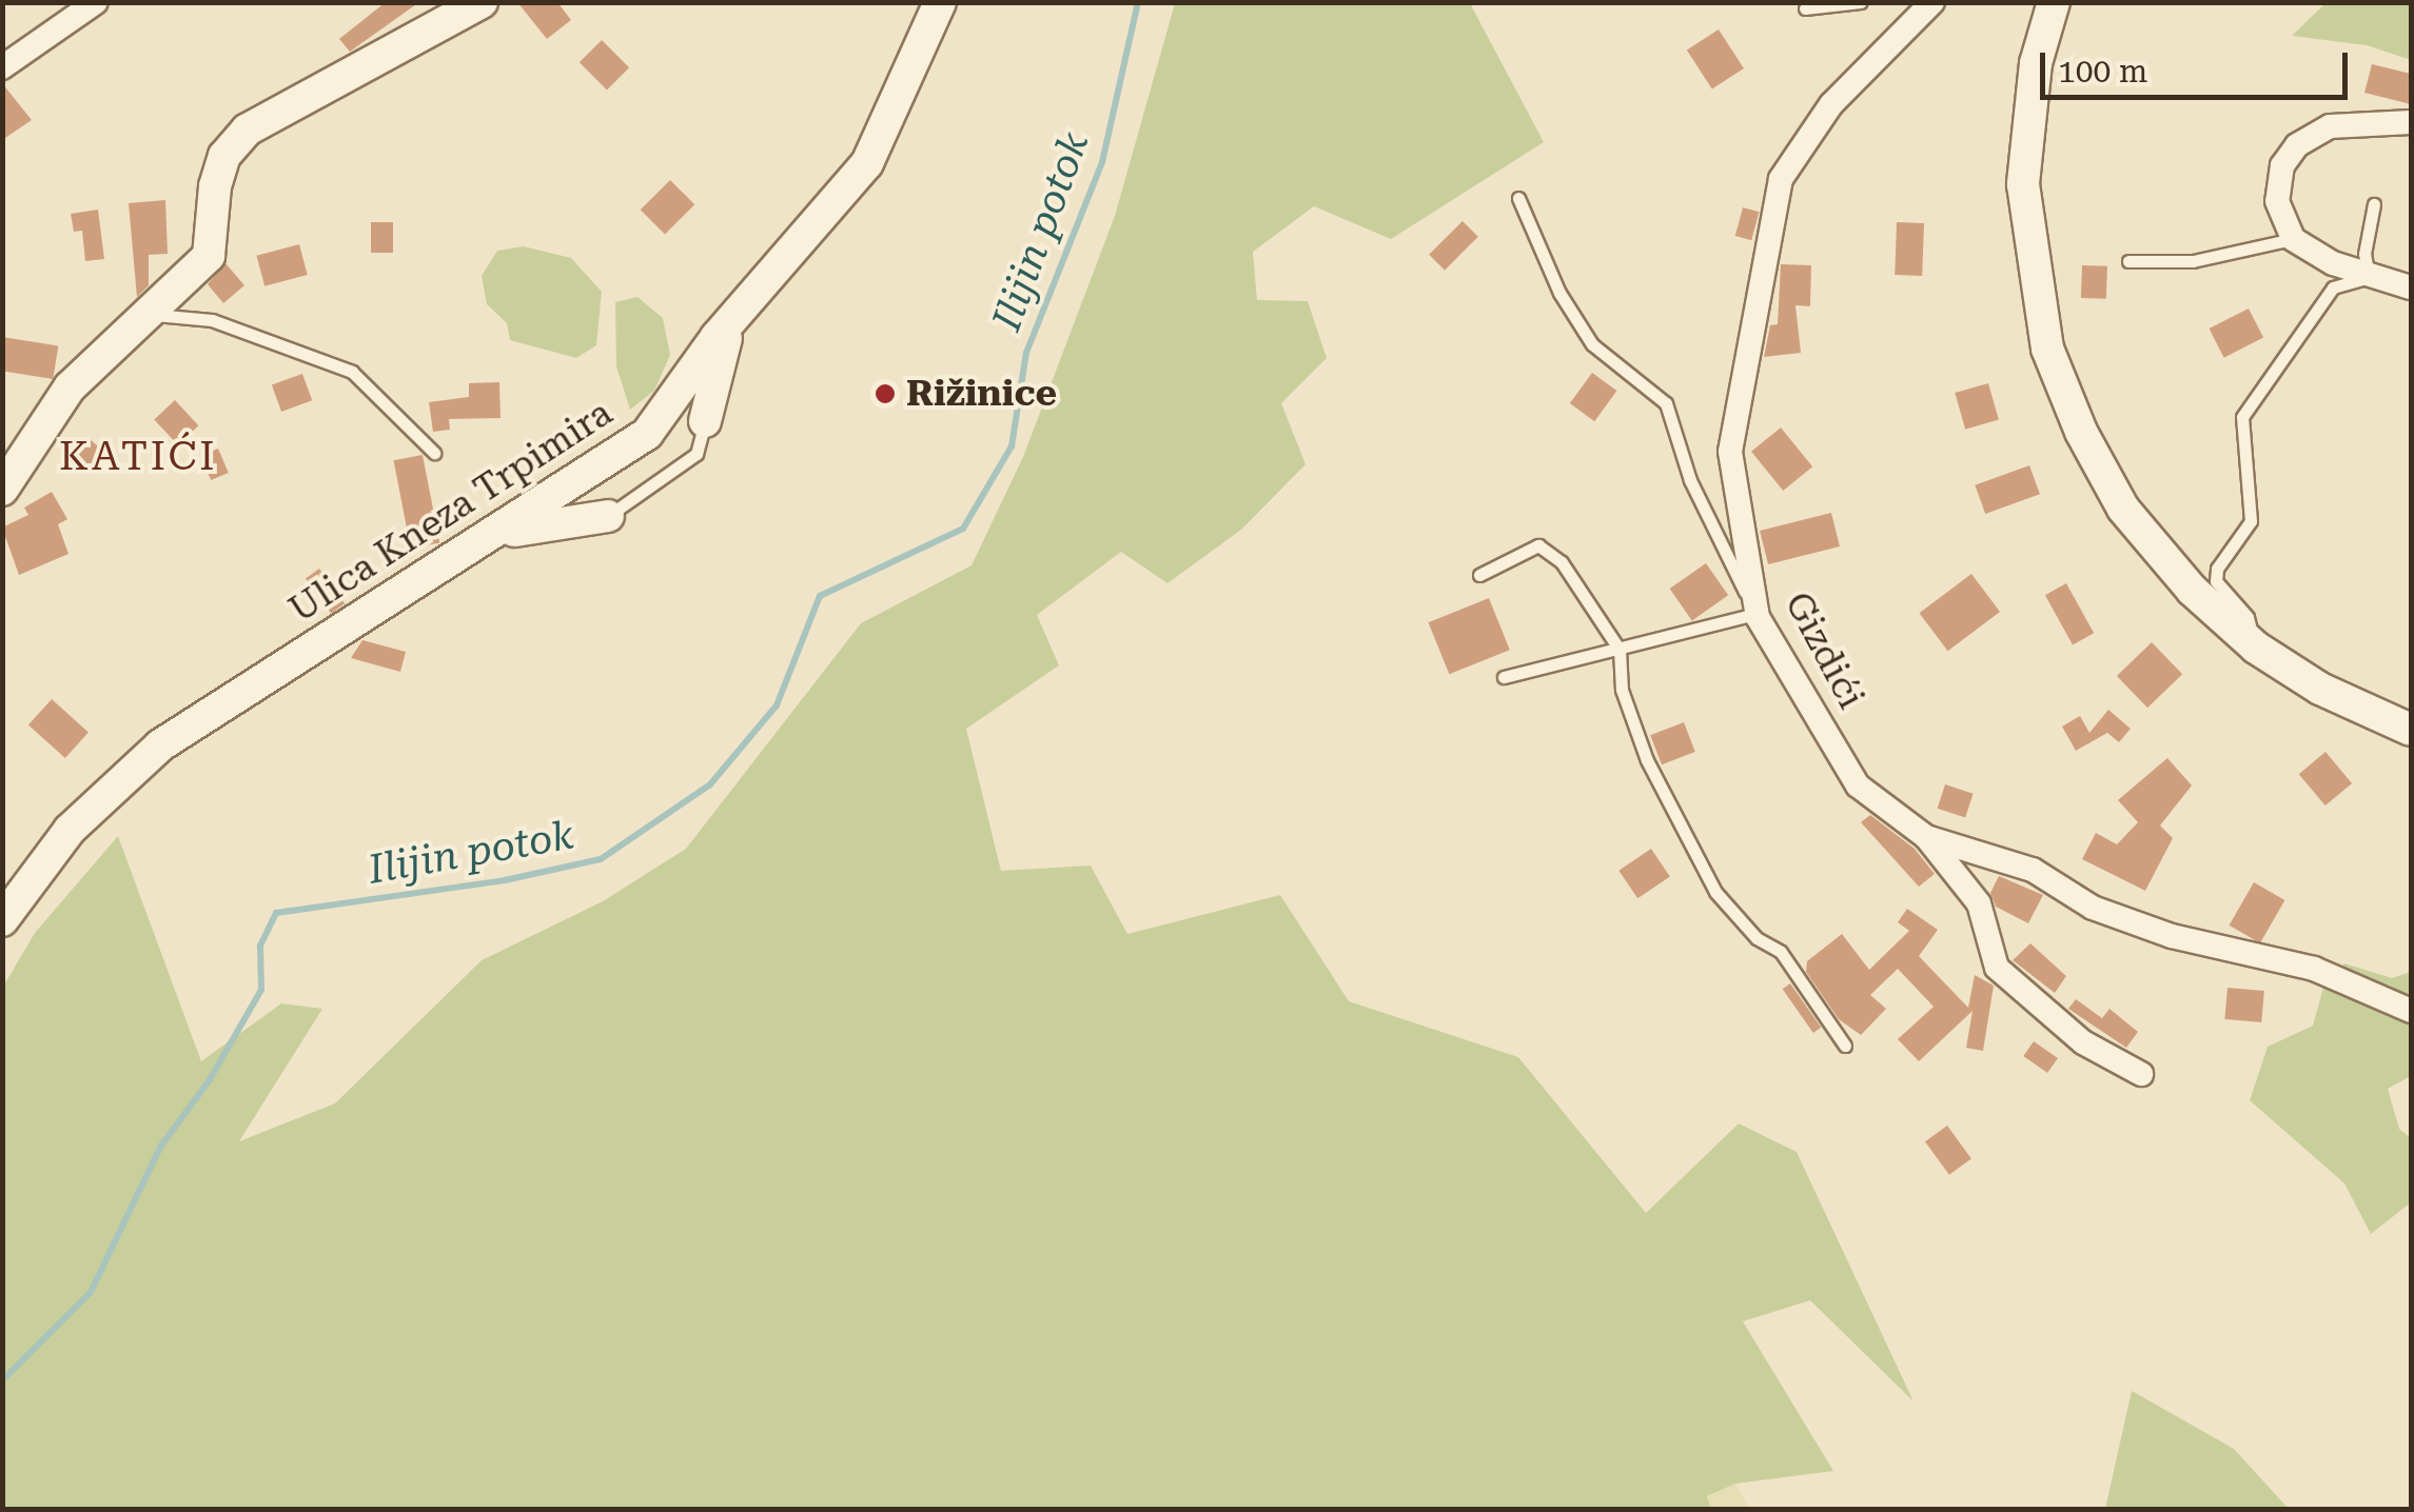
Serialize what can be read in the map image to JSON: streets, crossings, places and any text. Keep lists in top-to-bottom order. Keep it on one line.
{"streets":{"main road":["Ulica Kneza Trpimira"],"street":["Gizdići"]},"districts":["KATIĆI"],"water":["Ilijin potok"],"places":["Rižinice"],"scale_bar":"100 m"}
